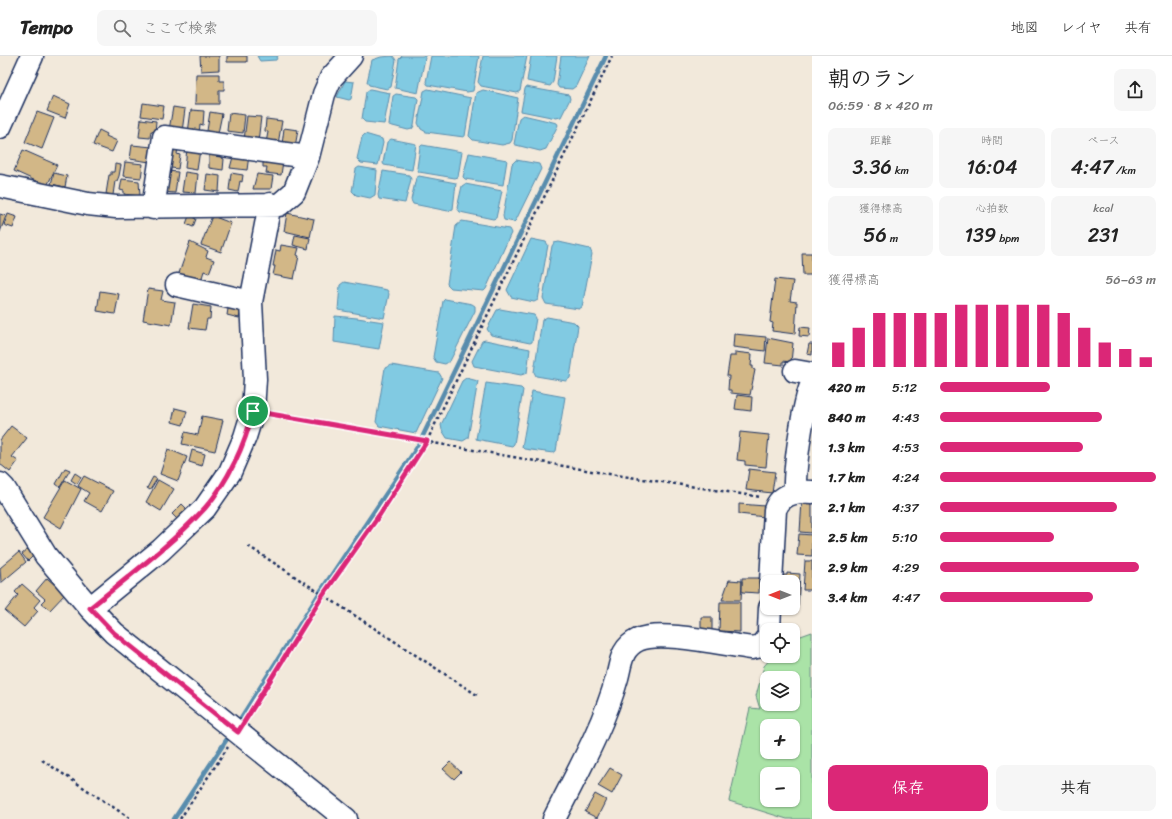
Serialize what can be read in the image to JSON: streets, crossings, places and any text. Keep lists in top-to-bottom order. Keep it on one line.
{"north":"left","page":{"header":"Tempo","search":"ここで検索","nav":["地図","レイヤ","共有"],"heading":["朝のラン","06:59 · 8 × 420 m"],"stats":[["距離","3.36 km"],["時間","16:04"],["ペース","4:47 /km"],["獲得標高","56 m"],["心拍数","139 bpm"],["kcal","231"]],"chart":["獲得標高","56–63 m"],"list":[{"name":"420 m","note":"5:12"},{"name":"840 m","note":"4:43"},{"name":"1.3 km","note":"4:53"},{"name":"1.7 km","note":"4:24"},{"name":"2.1 km","note":"4:37"},{"name":"2.5 km","note":"5:10"},{"name":"2.9 km","note":"4:29"},{"name":"3.4 km","note":"4:47"}],"map_buttons":["+","−"],"buttons":["保存","共有"]}}
